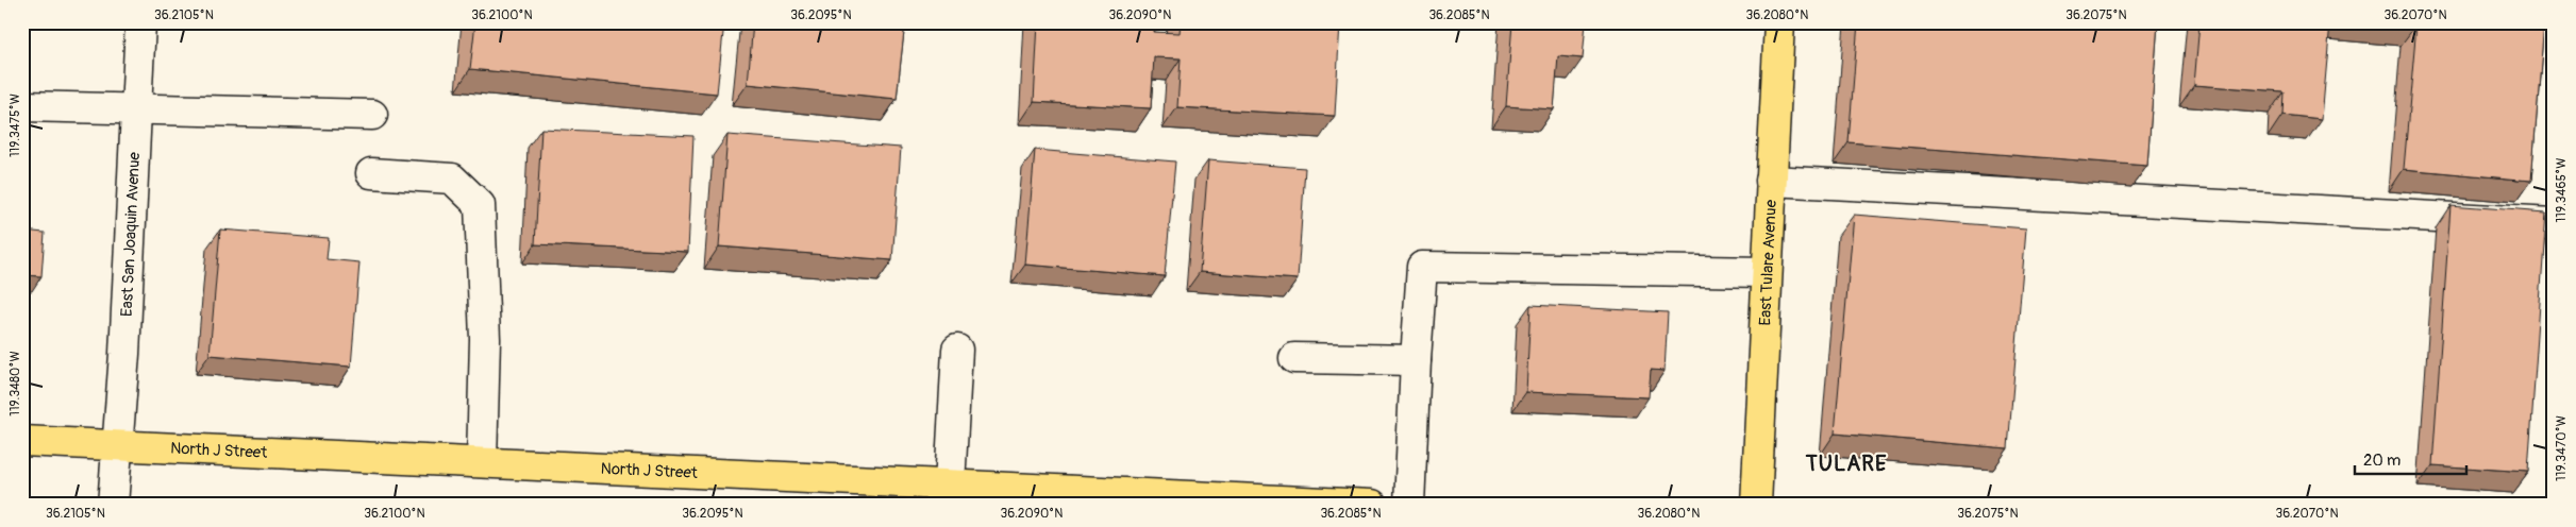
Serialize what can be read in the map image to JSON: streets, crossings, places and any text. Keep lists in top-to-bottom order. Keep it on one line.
{"streets":{"main road":["East Tulare Avenue","North J Street"],"street":["East San Joaquin Avenue"]},"crossings":[["East San Joaquin Avenue","North J Street"]],"districts":["TULARE"],"scale_bar":"20 m","coordinates":["36.2105°N","36.2100°N","36.2095°N","36.2090°N","36.2085°N","36.2080°N","36.2075°N","36.2070°N","119.3475°W","119.3465°W","119.3480°W","119.3470°W"]}
